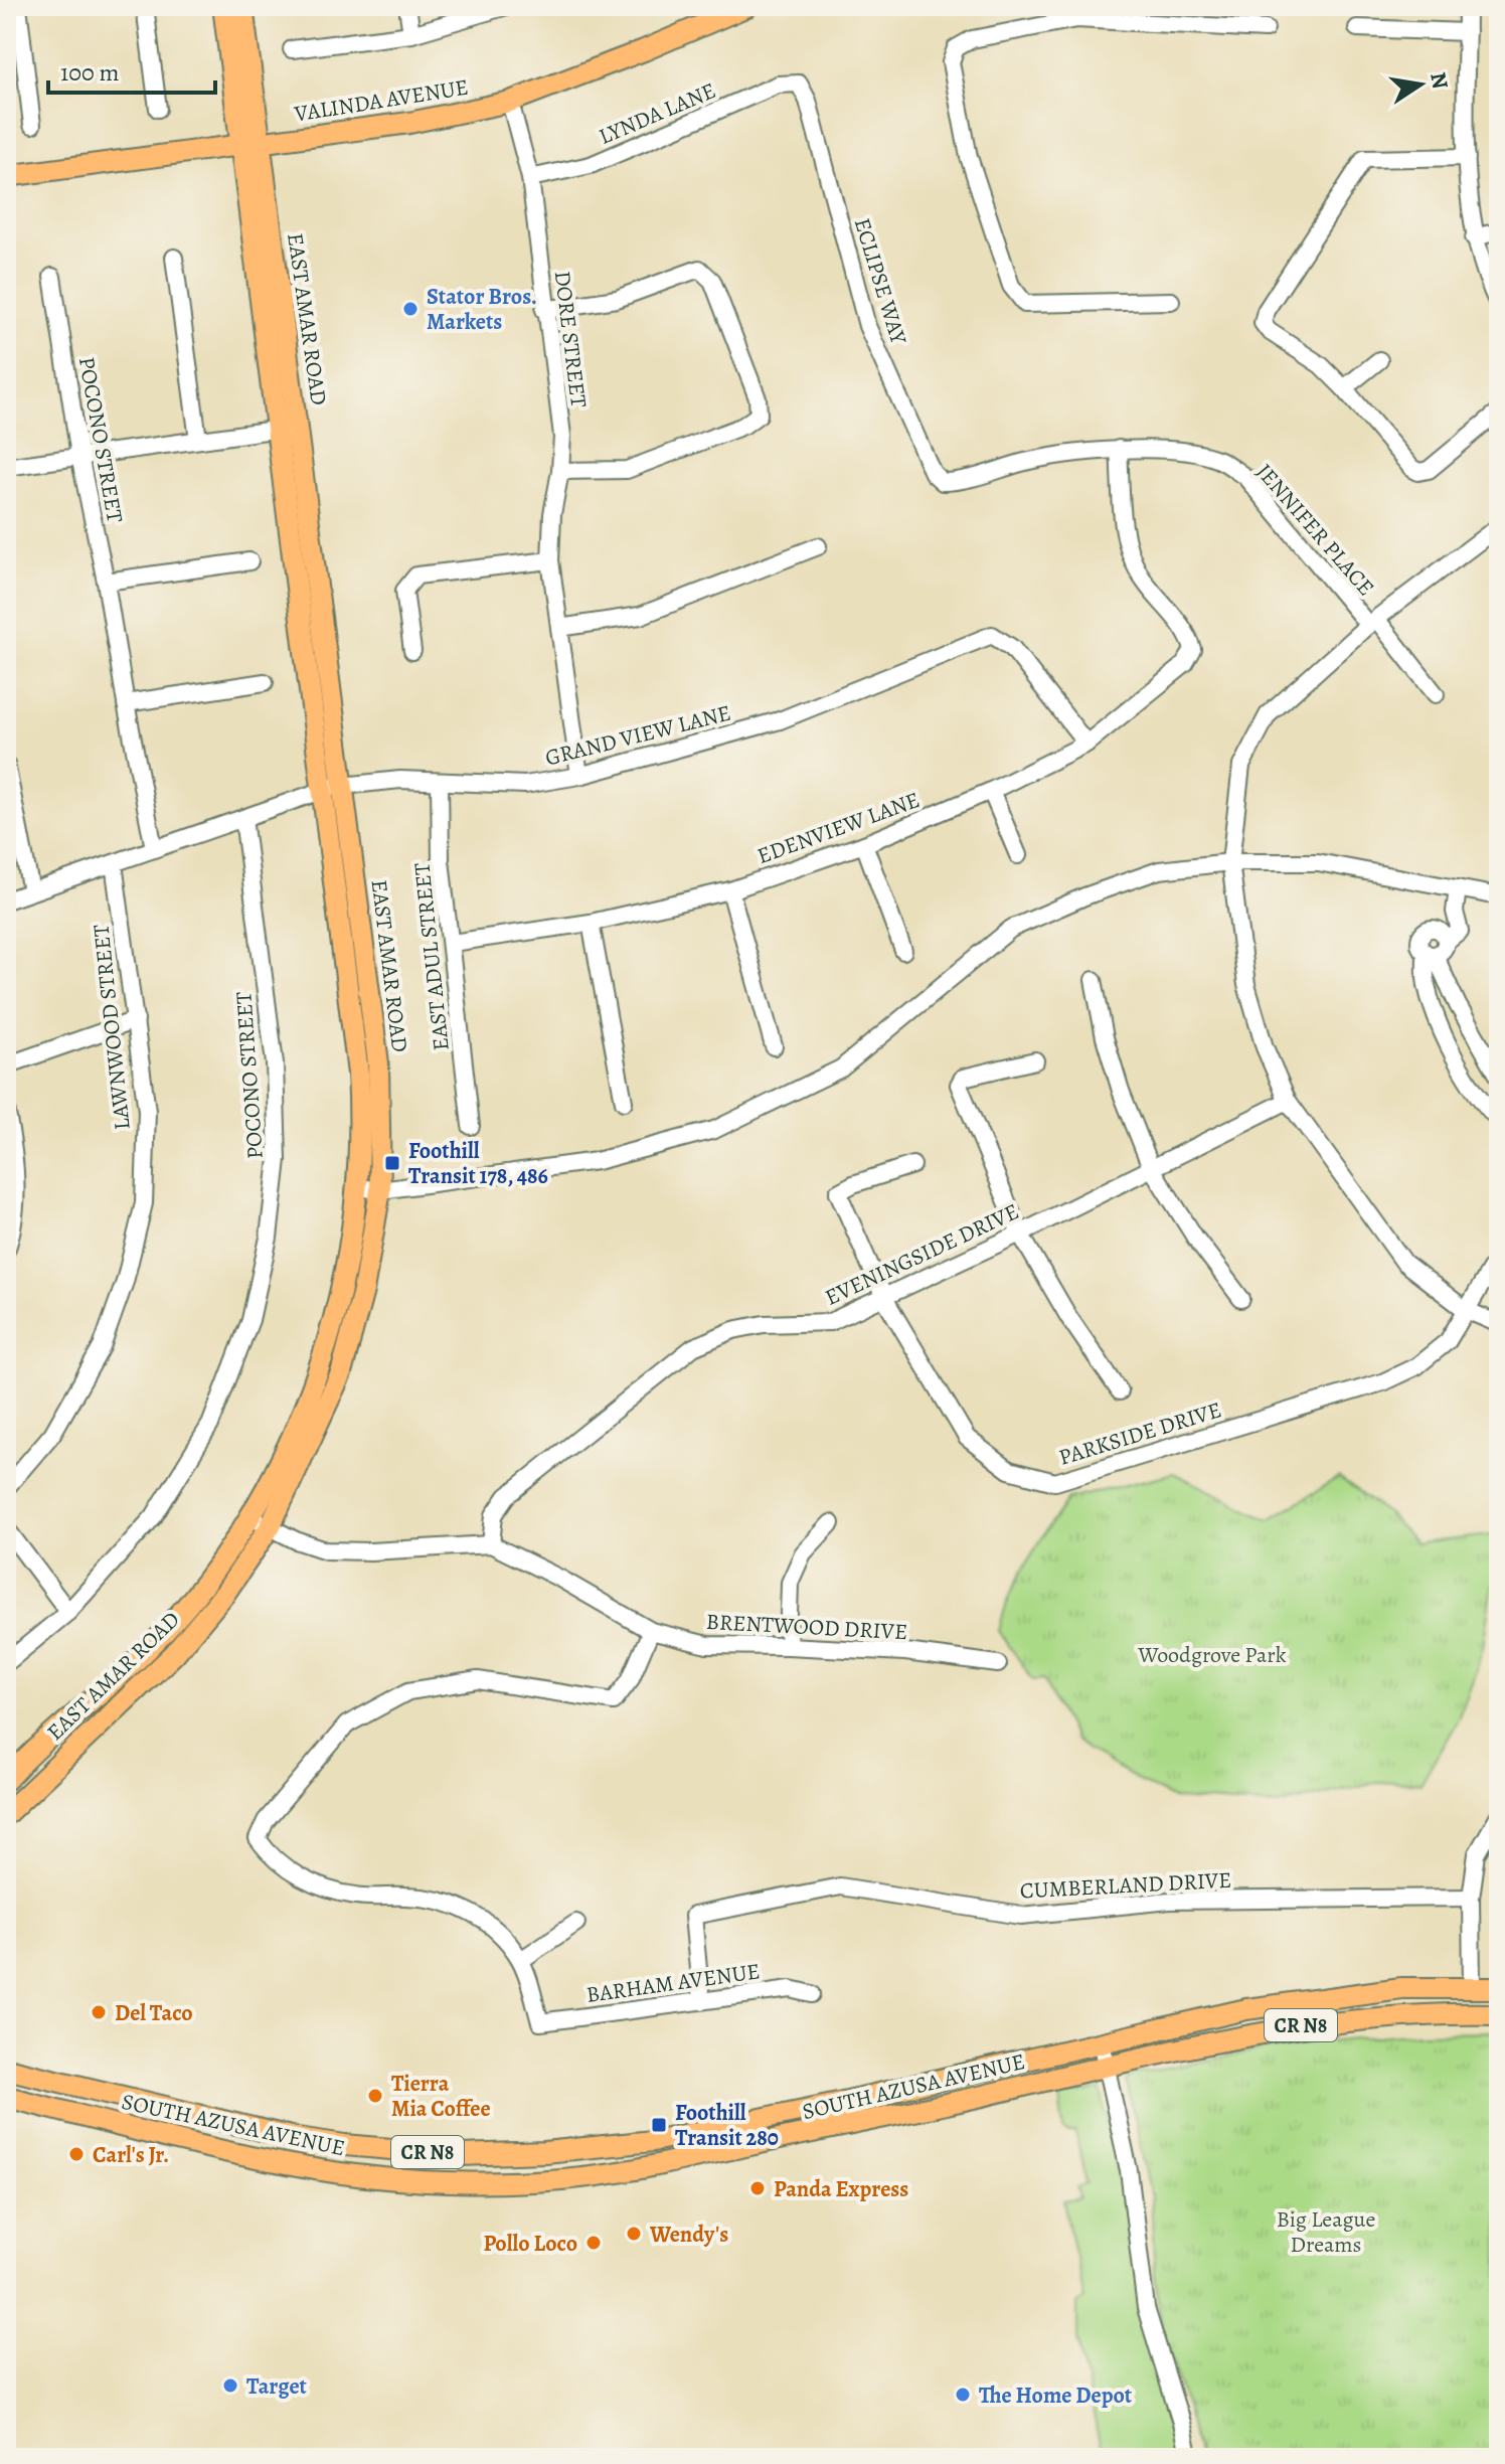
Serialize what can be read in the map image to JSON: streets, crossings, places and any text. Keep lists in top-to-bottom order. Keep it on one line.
{"streets":{"main road":["VALINDA AVENUE","EAST AMAR ROAD","CR N8","SOUTH AZUSA AVENUE"],"street":["LYNDA LANE","ECLIPSE WAY","DORE STREET","POCONO STREET","JENNIFER PLACE","GRAND VIEW LANE","EDENVIEW LANE","EAST ADUL STREET","LAWNWOOD STREET","EVENINGSIDE DRIVE","PARKSIDE DRIVE","BRENTWOOD DRIVE","CUMBERLAND DRIVE","BARHAM AVENUE"]},"crossings":[["VALINDA AVENUE","EAST AMAR ROAD"],["VALINDA AVENUE","DORE STREET"],["LYNDA LANE","ECLIPSE WAY"],["LYNDA LANE","DORE STREET"],["ECLIPSE WAY","JENNIFER PLACE"],["EAST AMAR ROAD","GRAND VIEW LANE"],["DORE STREET","GRAND VIEW LANE"],["POCONO STREET","GRAND VIEW LANE"],["JENNIFER PLACE","EDENVIEW LANE"],["GRAND VIEW LANE","EDENVIEW LANE"],["GRAND VIEW LANE","EAST ADUL STREET"],["GRAND VIEW LANE","LAWNWOOD STREET"],["EDENVIEW LANE","EAST ADUL STREET"],["EVENINGSIDE DRIVE","PARKSIDE DRIVE"],["EVENINGSIDE DRIVE","BRENTWOOD DRIVE"],["CUMBERLAND DRIVE","BARHAM AVENUE"]],"parks":["Woodgrove Park","Big League Dreams"],"places":{"other":["Stator Bros. Markets","Del Taco","Tierra Mia Coffee","Carl's Jr.","Panda Express","Wendy's","Pollo Loco","Target","The Home Depot"],"transit":["Foothill Transit 178, 486","Foothill Transit 280"]},"scale_bar":"100 m","north":"right"}
